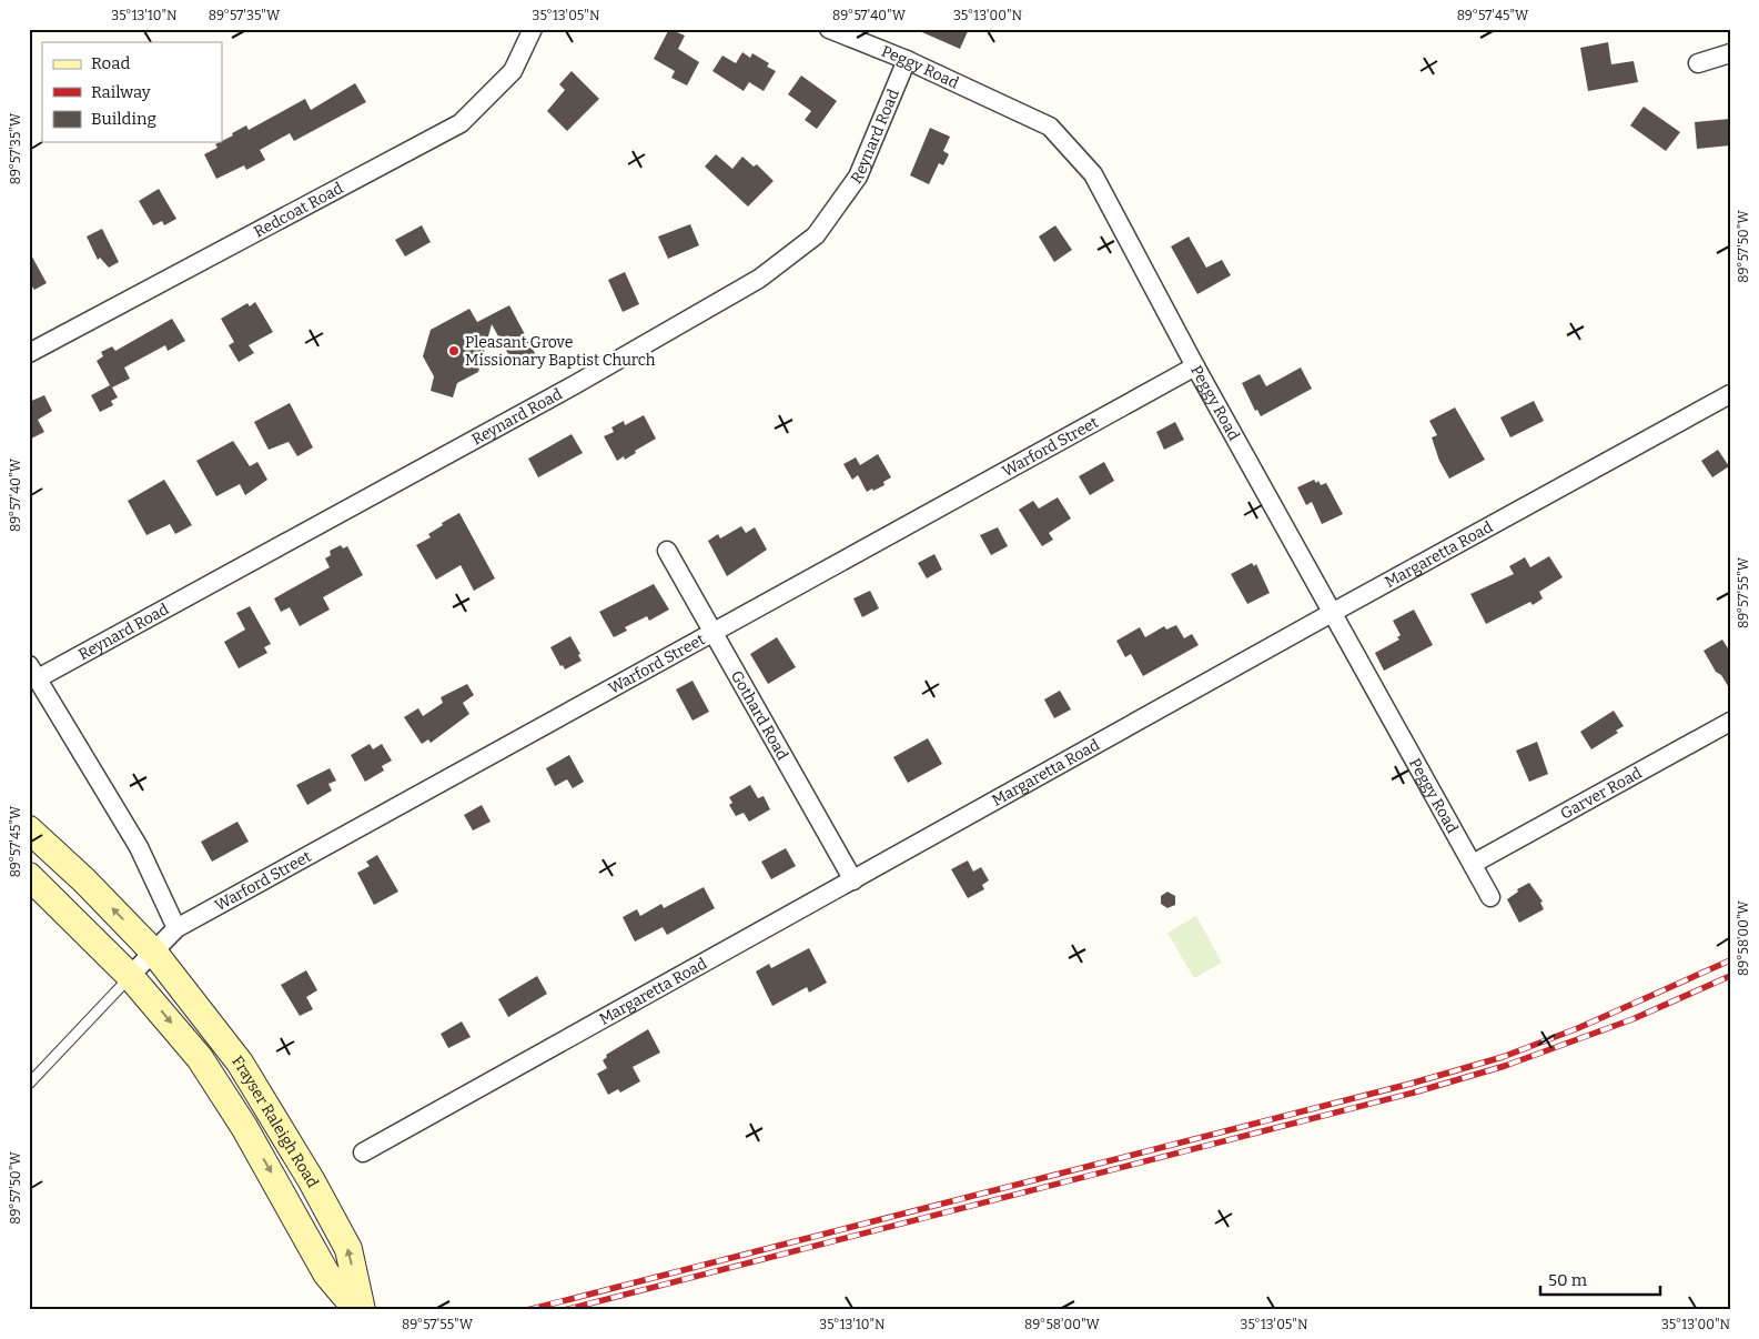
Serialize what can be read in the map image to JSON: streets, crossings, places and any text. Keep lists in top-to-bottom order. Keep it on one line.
{"streets":{"main road":["Frayser Raleigh Road"],"street":["Peggy Road","Reynard Road","Redcoat Road","Warford Street","Margaretta Road","Gothard Road","Garver Road"]},"crossings":[["Peggy Road","Reynard Road"],["Peggy Road","Warford Street"],["Peggy Road","Margaretta Road"],["Peggy Road","Garver Road"],["Warford Street","Gothard Road"],["Warford Street","Frayser Raleigh Road"],["Margaretta Road","Gothard Road"]],"places":["Pleasant Grove Missionary Baptist Church"],"legend":["Road","Railway","Building"],"scale_bar":"50 m","coordinates":["35°13'10\"N","89°57'35\"W","35°13'05\"N","89°57'40\"W","35°13'00\"N","89°57'45\"W","89°57'50\"W","89°57'55\"W","89°58'00\"W"]}
